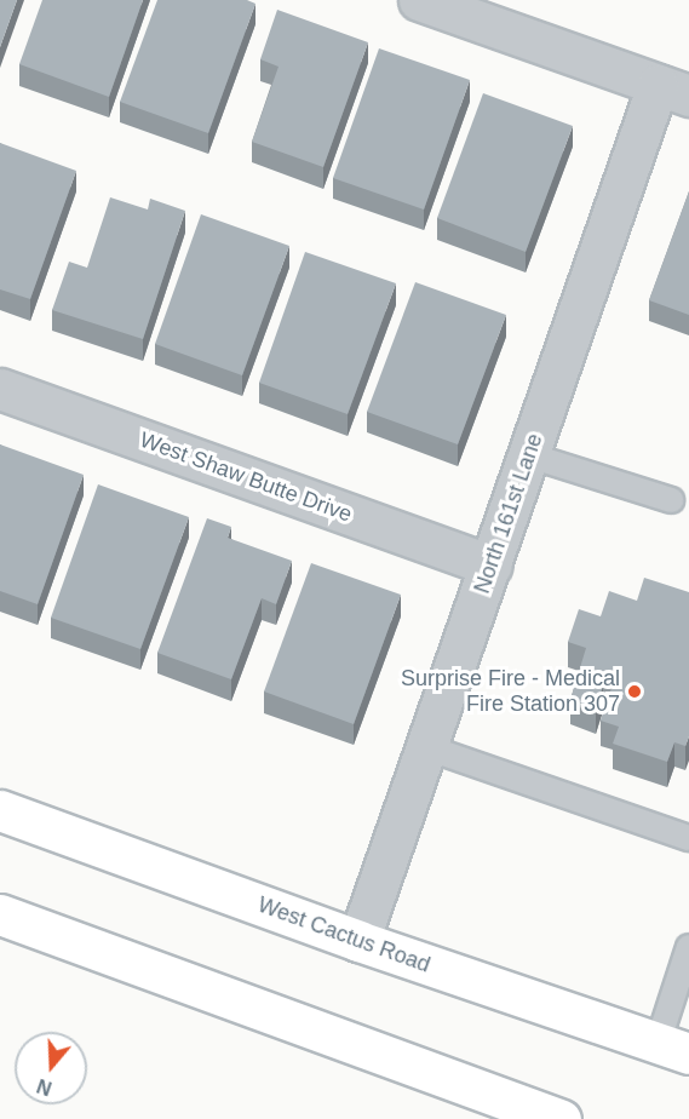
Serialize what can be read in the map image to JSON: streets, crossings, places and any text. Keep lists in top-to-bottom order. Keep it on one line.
{"streets":{"main road":["West Cactus Road"],"street":["West Shaw Butte Drive","North 161st Lane"]},"crossings":[["West Shaw Butte Drive","North 161st Lane"],["North 161st Lane","West Cactus Road"]],"places":["Surprise Fire - Medical Fire Station 307"],"north":"bottom"}
